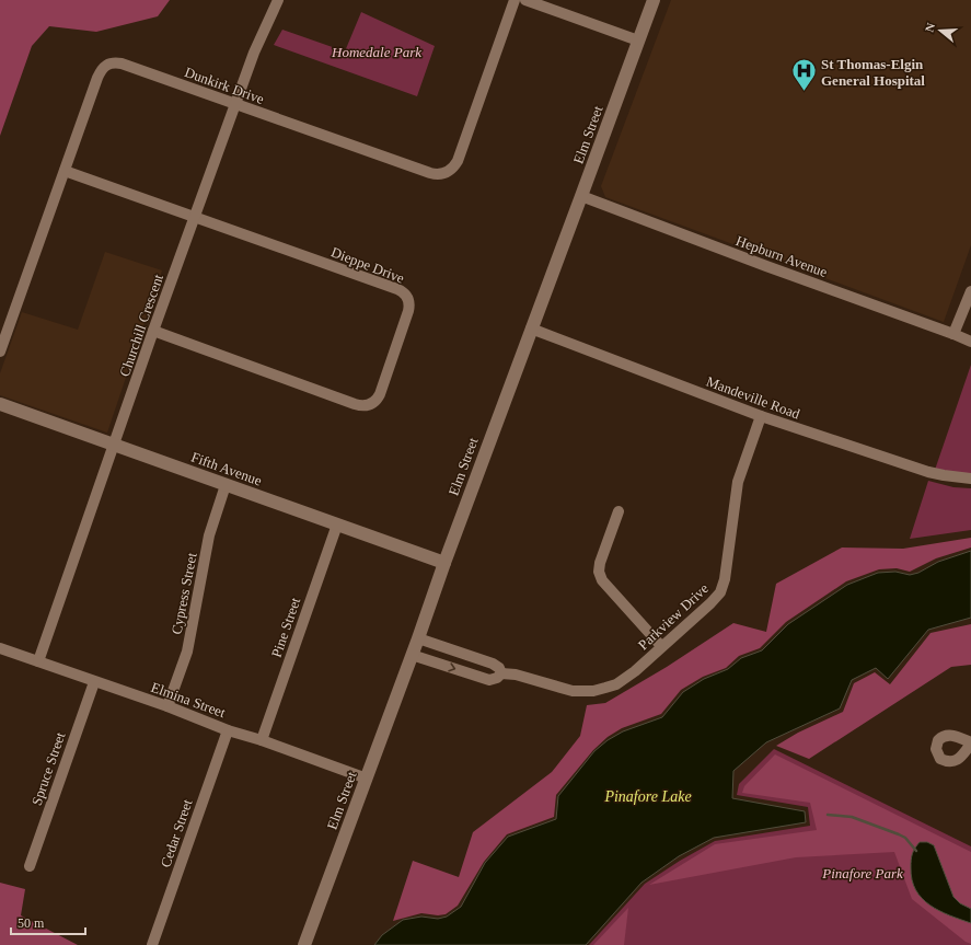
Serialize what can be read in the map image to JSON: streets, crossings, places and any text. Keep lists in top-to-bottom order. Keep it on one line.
{"streets":{"main road":["Elm Street","Fifth Avenue"],"street":["Dunkirk Drive","Hepburn Avenue","Dieppe Drive","Churchill Crescent","Mandeville Road","Cypress Street","Parkview Drive","Pine Street","Elmina Street","Spruce Street","Cedar Street"]},"crossings":[["Dunkirk Drive","Dieppe Drive"],["Dunkirk Drive","Churchill Crescent"],["Elm Street","Hepburn Avenue"],["Elm Street","Mandeville Road"],["Elm Street","Fifth Avenue"],["Elm Street","Parkview Drive"],["Elm Street","Elmina Street"],["Dieppe Drive","Churchill Crescent"],["Churchill Crescent","Fifth Avenue"],["Churchill Crescent","Elmina Street"],["Mandeville Road","Parkview Drive"],["Fifth Avenue","Cypress Street"],["Fifth Avenue","Pine Street"],["Cypress Street","Elmina Street"],["Pine Street","Elmina Street"],["Elmina Street","Spruce Street"],["Elmina Street","Cedar Street"]],"water":["Pinafore Lake"],"parks":["Homedale Park","Pinafore Park"],"places":{"hospital":["St Thomas-Elgin General Hospital"]},"scale_bar":"50 m","north":"left"}
